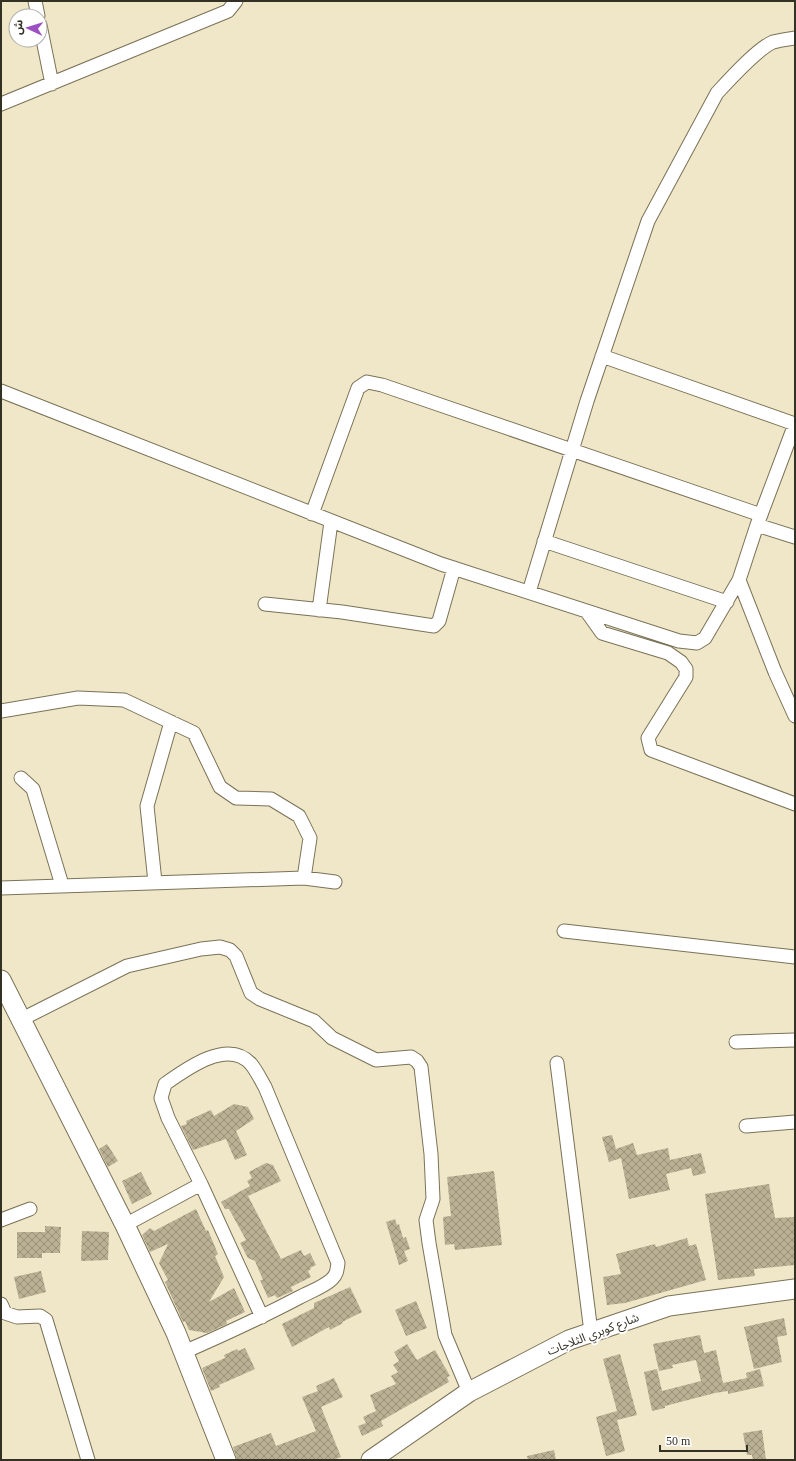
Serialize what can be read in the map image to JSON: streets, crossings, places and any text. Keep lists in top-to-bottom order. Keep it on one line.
{"streets":{"street":["شارع كوبري الثلاجات"]},"scale_bar":"50 m","north":"left"}
